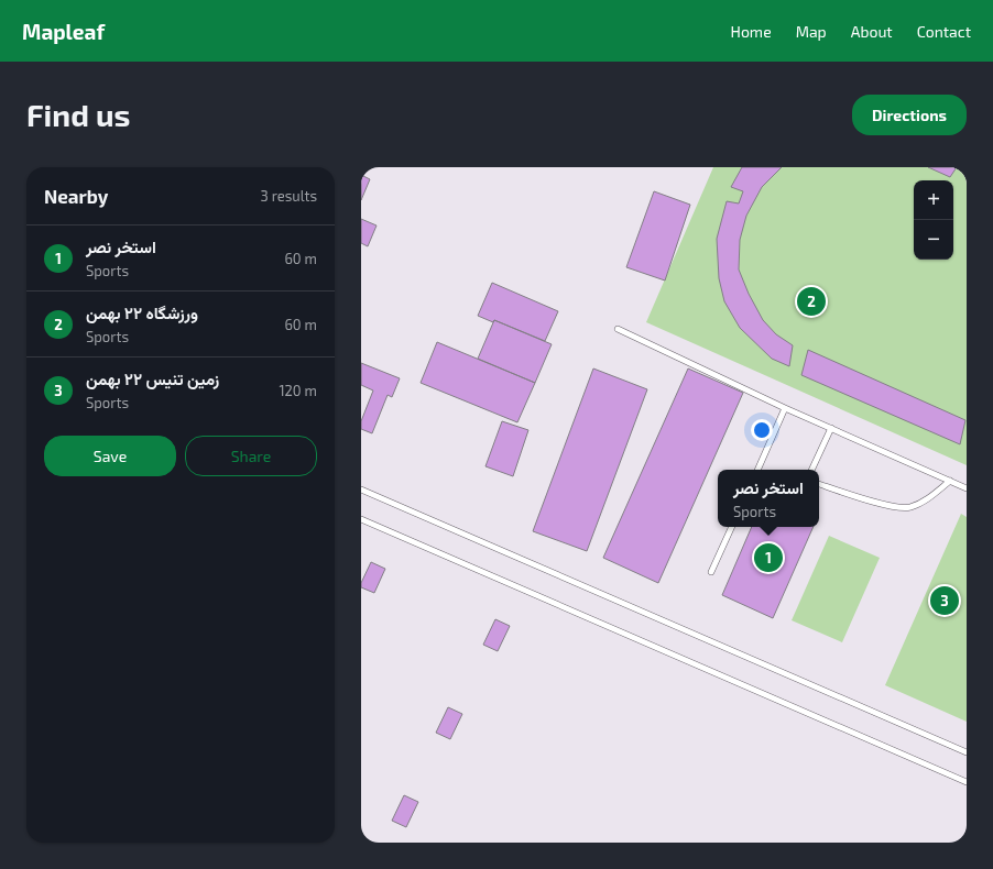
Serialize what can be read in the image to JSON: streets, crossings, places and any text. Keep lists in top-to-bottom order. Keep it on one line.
{"page":{"header":"Mapleaf","nav":["Home","Map","About","Contact"],"buttons":["Directions",["Save","Share"]],"title":"Find us","heading":["Nearby","3 results"],"map_buttons":["+","−"],"list":[{"mark":"1","name":"استخر نصر","note":"Sports","value":"60 m"},{"mark":"2","name":"ورزشگاه ۲۲ بهمن","note":"Sports","value":"60 m"},{"mark":"3","name":"زمین تنیس ۲۲ بهمن","note":"Sports","value":"120 m"}],"pins":["2","1","3"],"popup":["استخر نصر","Sports"]}}
